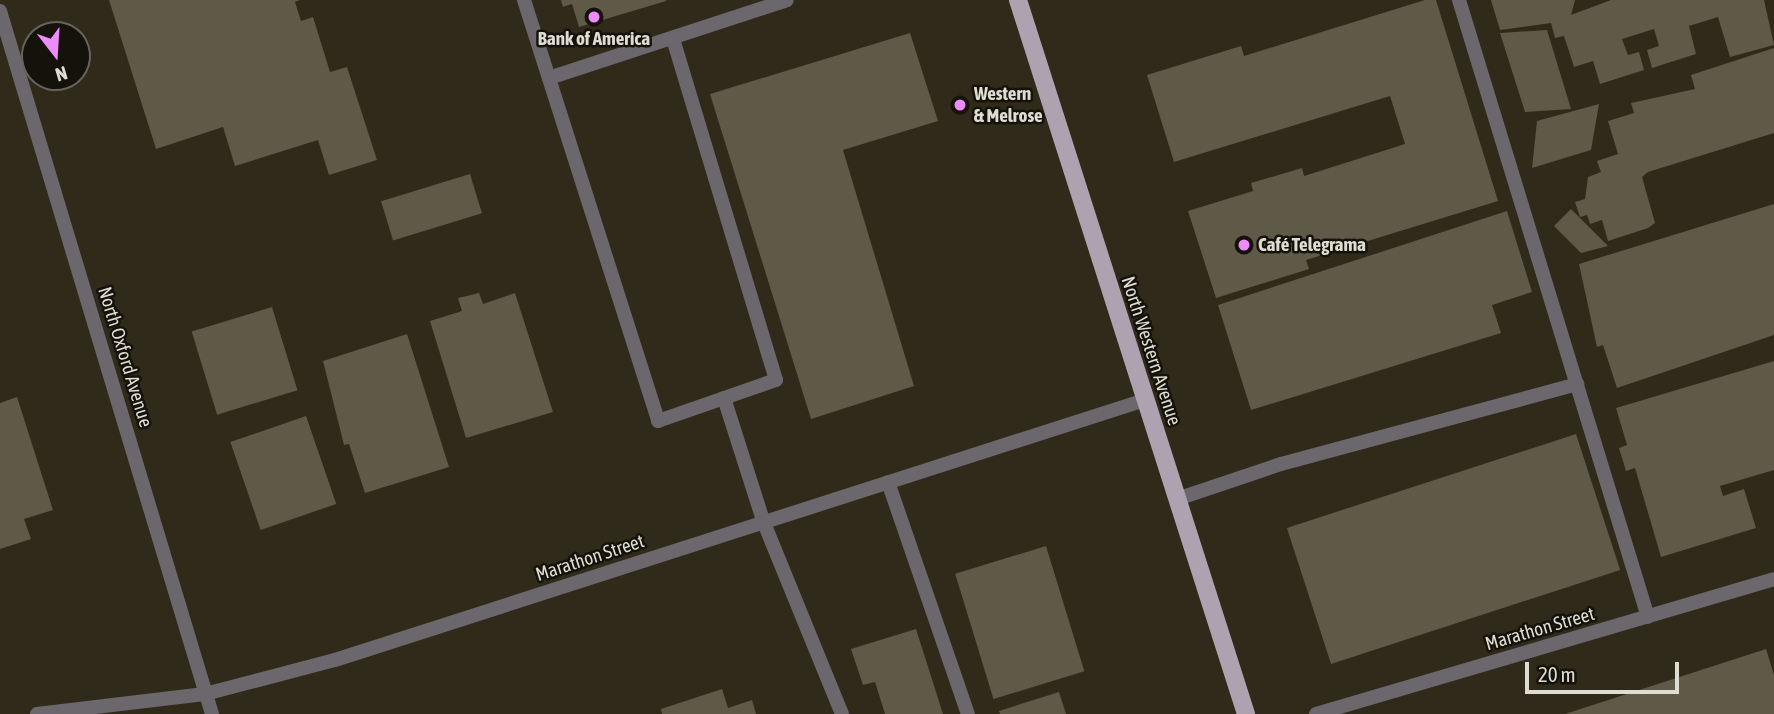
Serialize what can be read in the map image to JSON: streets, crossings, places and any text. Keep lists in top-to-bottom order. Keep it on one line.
{"streets":{"main road":["North Western Avenue"],"street":["North Oxford Avenue","Marathon Street"]},"crossings":[["North Western Avenue","Marathon Street"],["North Oxford Avenue","Marathon Street"]],"places":["Bank of America","Western & Melrose","Café Telegrama"],"scale_bar":"20 m","north":"bottom"}
